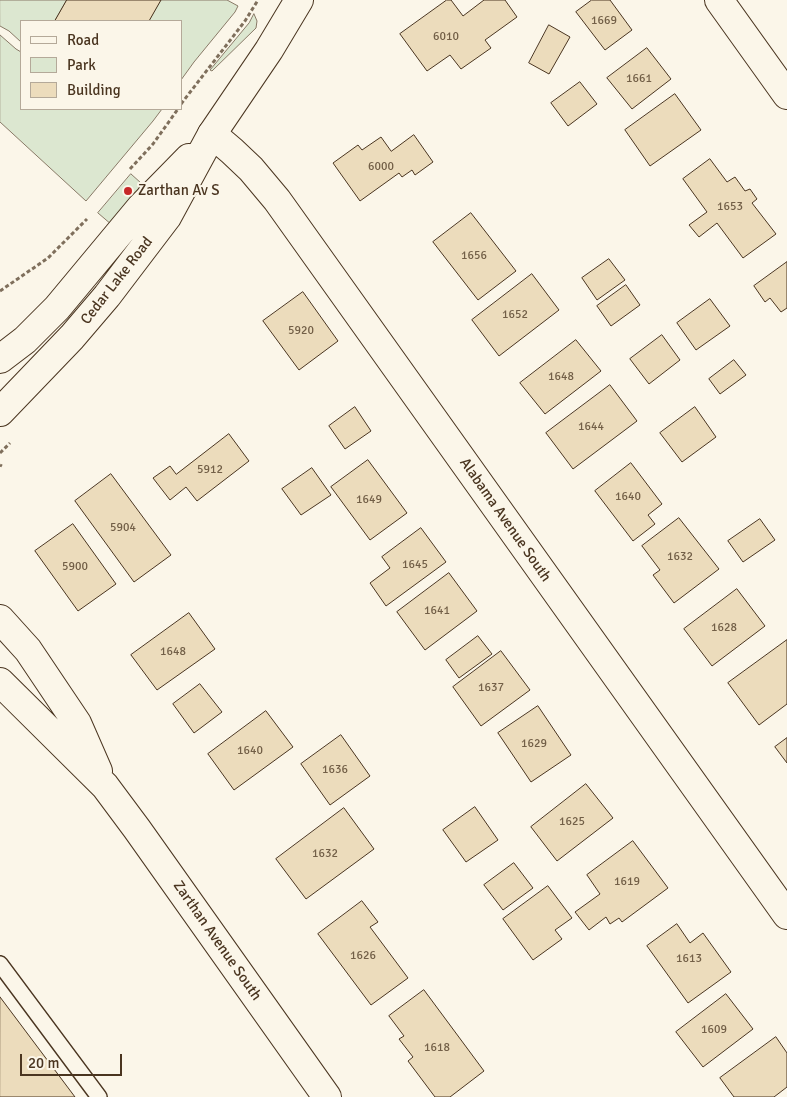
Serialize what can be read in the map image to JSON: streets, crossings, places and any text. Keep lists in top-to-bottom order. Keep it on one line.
{"streets":{"street":["Cedar Lake Road","Alabama Avenue South","Zarthan Avenue South"]},"crossings":[["Cedar Lake Road","Alabama Avenue South"]],"places":["Zarthan Av S"],"house_numbers":["1669","6010","1661","6000","1653","1656","1652","5920","1648","1644","5912","1640","1649","5904","1632","1645","5900","1641","1628","1648","1637","1629","1640","1636","1625","1632","1619","1626","1613","1609","1618"],"legend":["Road","Park","Building"],"scale_bar":"20 m"}
